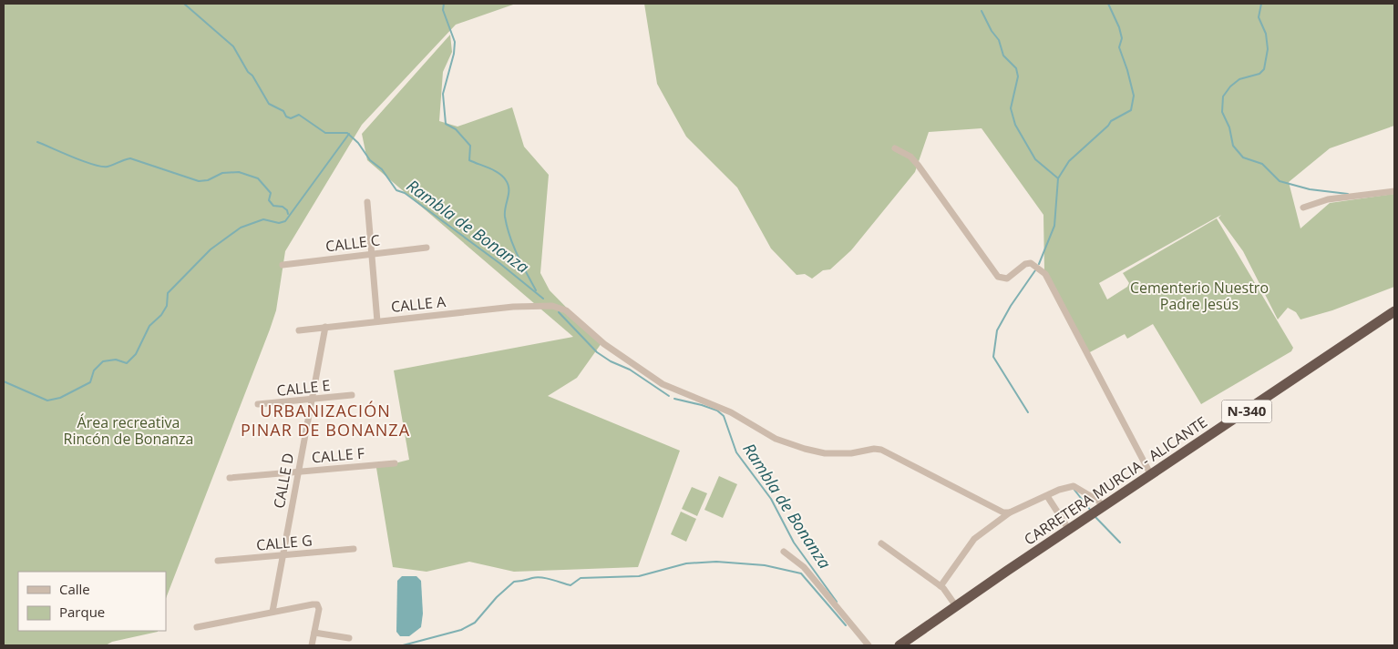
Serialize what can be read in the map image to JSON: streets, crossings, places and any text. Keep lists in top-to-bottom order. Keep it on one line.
{"streets":{"highway":["N-340","CARRETERA MURCIA - ALICANTE"],"street":["CALLE C","CALLE A","CALLE E","CALLE F","CALLE D","CALLE G"]},"crossings":[["CALLE A","CALLE D"],["CALLE E","CALLE D"],["CALLE F","CALLE D"],["CALLE D","CALLE G"]],"districts":["URBANIZACIÓN PINAR DE BONANZA"],"water":["Rambla de Bonanza"],"parks":["Cementerio Nuestro Padre Jesús","Área recreativa Rincón de Bonanza"],"legend":["Calle","Parque"]}
